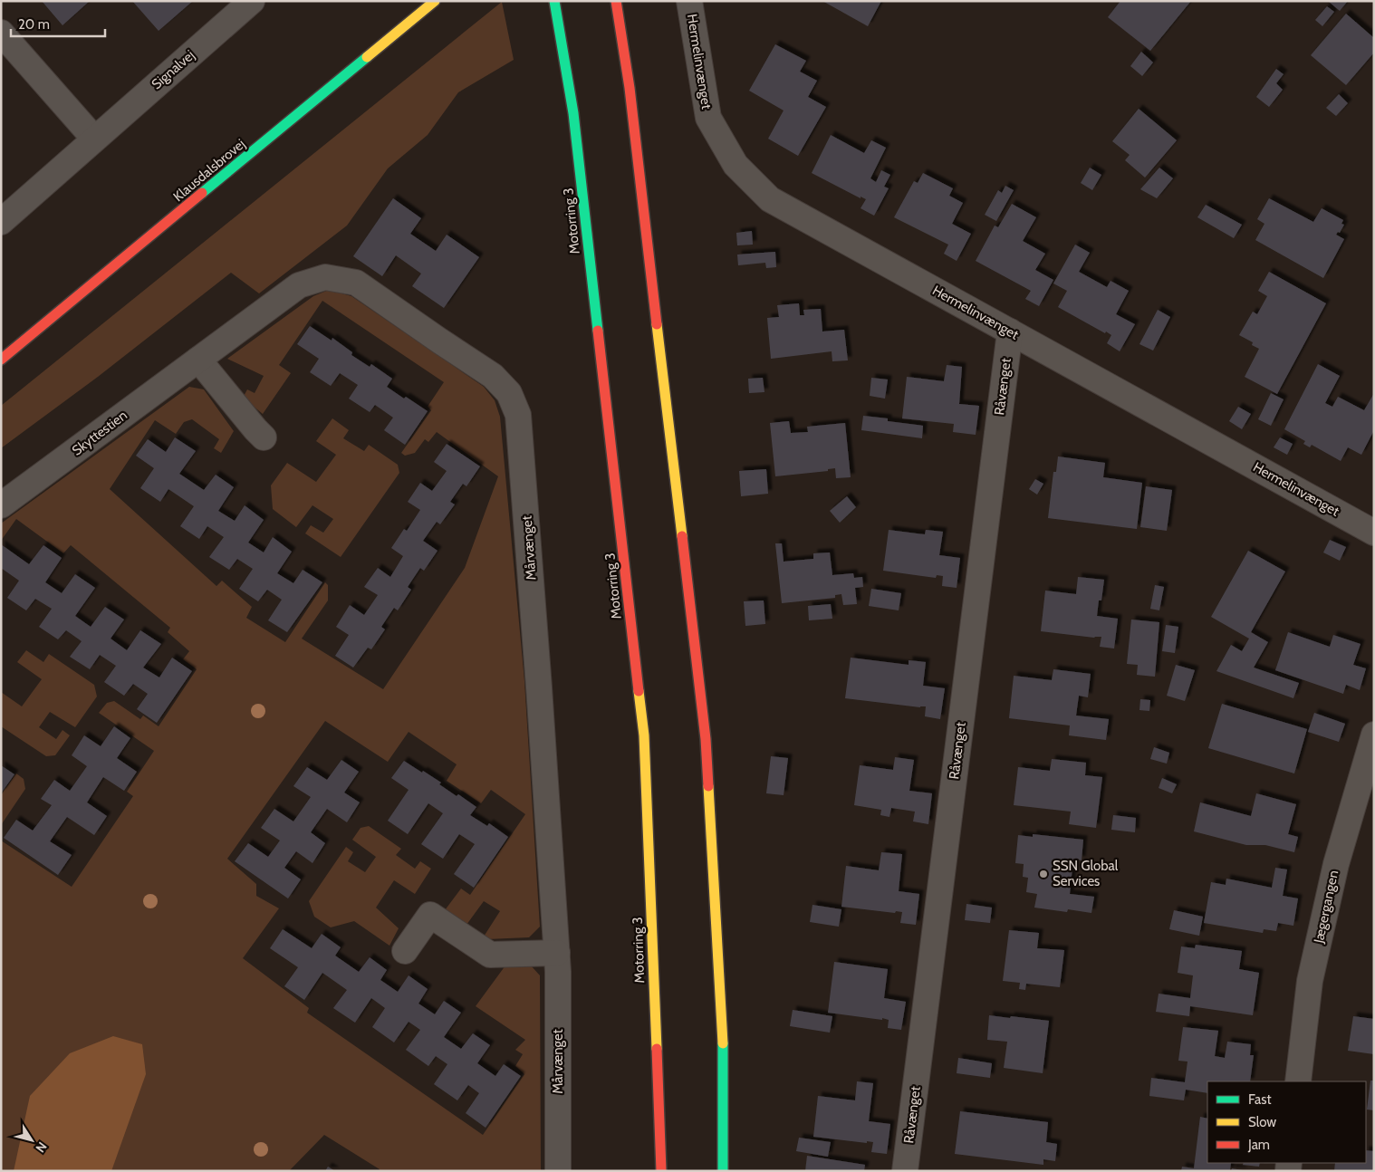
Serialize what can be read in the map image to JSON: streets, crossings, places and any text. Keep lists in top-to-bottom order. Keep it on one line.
{"streets":{"main road":["Klausdalsbrovej","Motorring 3"],"street":["Hermelinvænget","Signalvej","Råvænget","Skyttestien","Mårvænget","Jægergangen"]},"crossings":[["Hermelinvænget","Råvænget"],["Skyttestien","Mårvænget"]],"places":["SSN Global Services"],"legend":["Fast","Slow","Jam"],"scale_bar":"20 m","north":"bottom right"}
